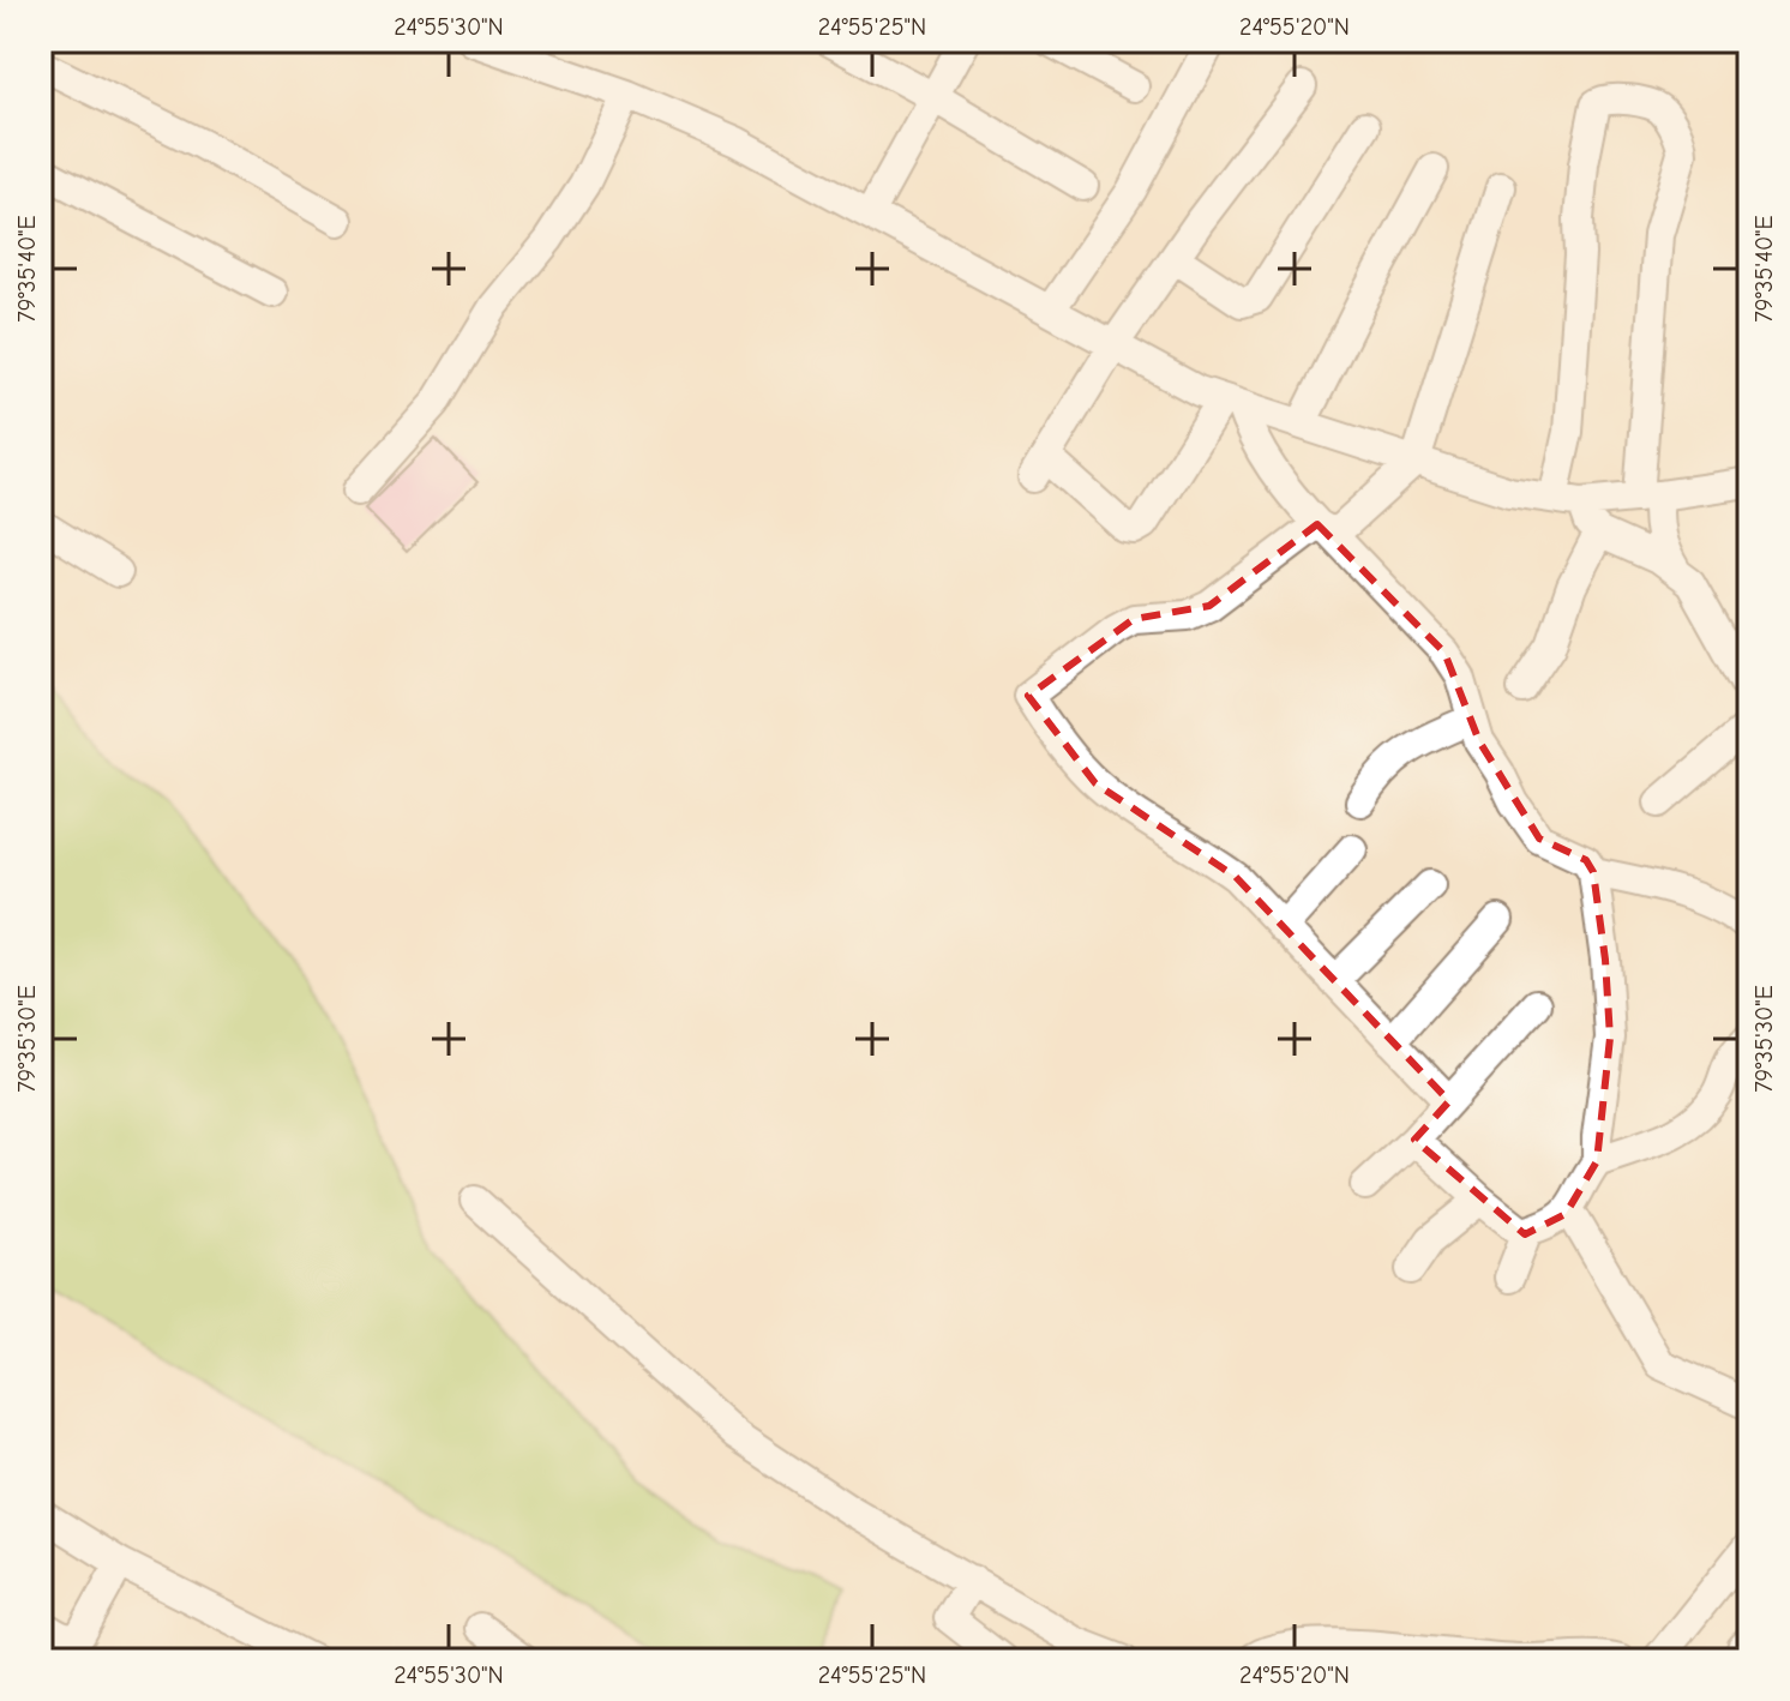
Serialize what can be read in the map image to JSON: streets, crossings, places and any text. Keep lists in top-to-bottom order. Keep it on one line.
{"coordinates":["24°55'30\"N","24°55'25\"N","24°55'20\"N","79°35'40\"E","79°35'30\"E"]}
